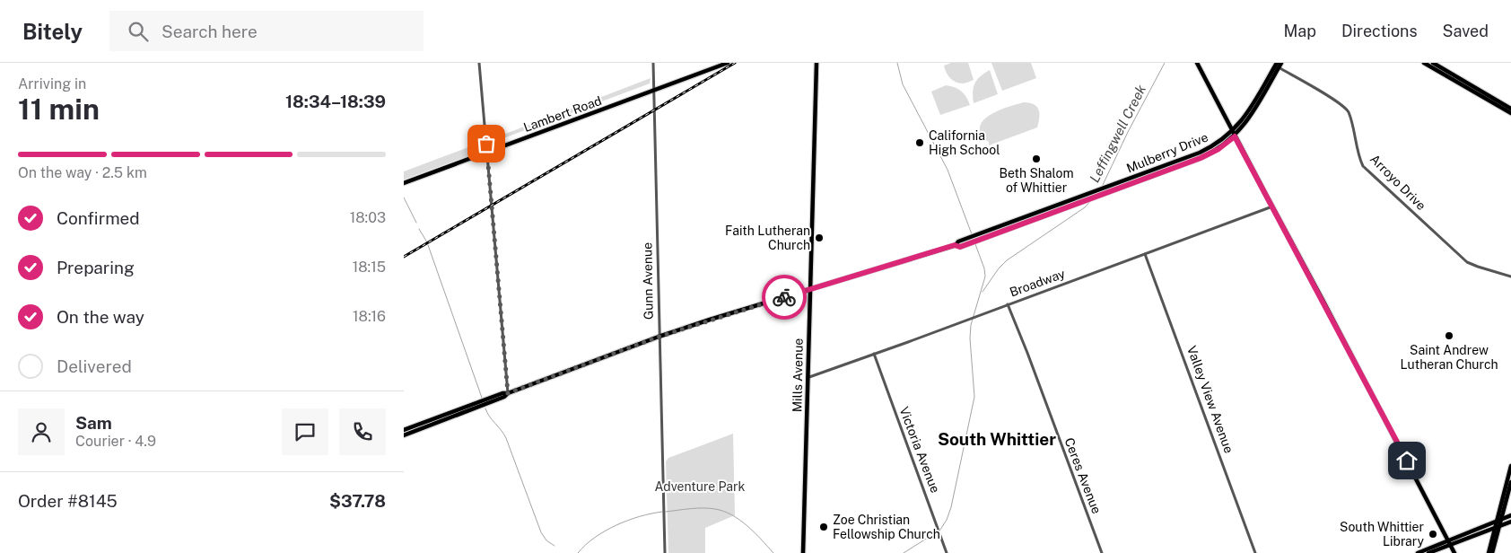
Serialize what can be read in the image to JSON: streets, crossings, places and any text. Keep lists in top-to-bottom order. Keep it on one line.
{"streets":{"main road":["Lambert Road","Mulberry Drive","Mills Avenue"],"street":["Arroyo Drive","Gunn Avenue","Broadway","Valley View Avenue","Victoria Avenue","Ceres Avenue"]},"crossings":[["Lambert Road","Gunn Avenue"],["Mulberry Drive","Arroyo Drive"],["Mulberry Drive","Gunn Avenue"],["Mulberry Drive","Mills Avenue"],["Broadway","Mills Avenue"],["Broadway","Valley View Avenue"],["Broadway","Victoria Avenue"],["Broadway","Ceres Avenue"]],"districts":["South Whittier"],"water":["Leffingwell Creek"],"parks":["Adventure Park"],"places":["California High School","Beth Shalom of Whittier","Faith Lutheran Church","Saint Andrew Lutheran Church","Zoe Christian Fellowship Church","South Whittier Library"],"page":{"header":"Bitely","search":"Search here","nav":["Map","Directions","Saved"],"heading":["11 min","Arriving in","18:34–18:39"],"panel":["Sam","Courier · 4.9","Order #8145","$37.78"],"bar":"On the way · 2.5 km","list":[["Confirmed","18:03"],["Preparing","18:15"],["On the way","18:16"],"Delivered"]}}
